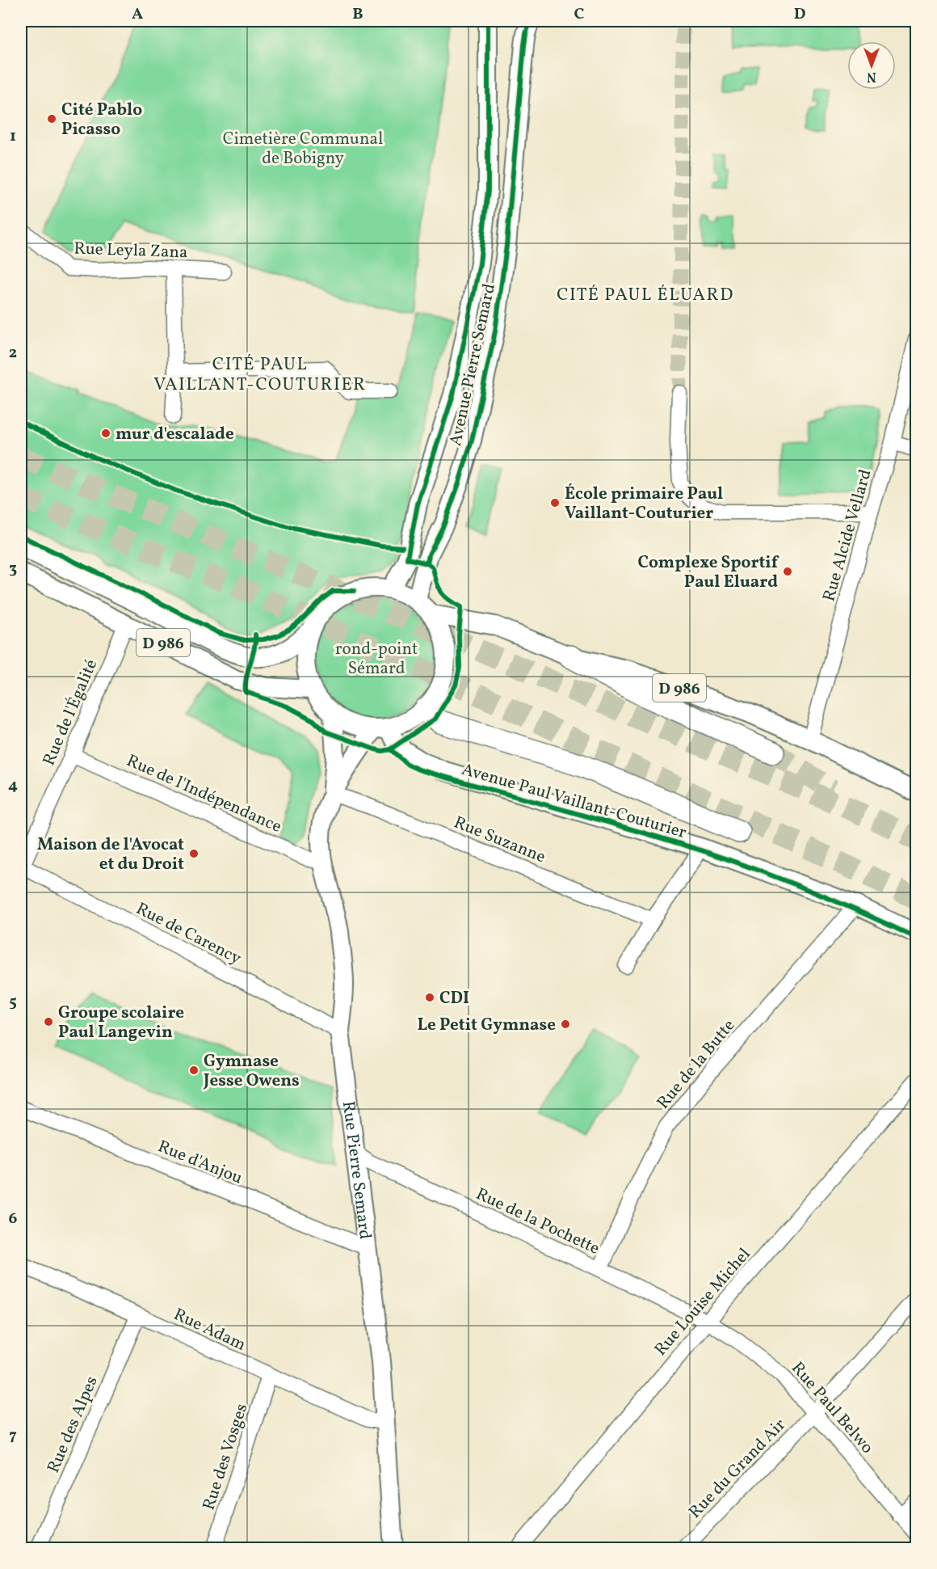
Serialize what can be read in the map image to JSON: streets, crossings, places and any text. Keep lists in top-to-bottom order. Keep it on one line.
{"streets":{"main road":["Avenue Pierre Semard","D 986","Avenue Paul Vaillant-Couturier","Rue Pierre Semard"],"street":["Rue Leyla Zana","Rue Alcide Vellard","Rue de l'Égalité","Rue de l'Indépendance","Rue Suzanne","Rue de Carency","Rue de la Butte","Rue d'Anjou","Rue de la Pochette","Rue Louise Michel","Rue Adam","Rue Paul Belwo","Rue des Alpes","Rue des Vosges","Rue du Grand Air"]},"crossings":[["Avenue Pierre Semard","D 986"],["Avenue Pierre Semard","Avenue Paul Vaillant-Couturier"],["Avenue Pierre Semard","Rue Pierre Semard"],["Rue Alcide Vellard","D 986"],["D 986","Rue de l'Égalité"],["D 986","Avenue Paul Vaillant-Couturier"],["D 986","Rue Pierre Semard"],["Rue de l'Égalité","Rue de l'Indépendance"],["Rue de l'Égalité","Rue de Carency"],["Rue de l'Indépendance","Rue Pierre Semard"],["Avenue Paul Vaillant-Couturier","Rue de la Butte"],["Avenue Paul Vaillant-Couturier","Rue Pierre Semard"],["Rue Suzanne","Rue Pierre Semard"],["Rue de Carency","Rue Pierre Semard"],["Rue de la Butte","Rue de la Pochette"],["Rue d'Anjou","Rue Pierre Semard"],["Rue Pierre Semard","Rue de la Pochette"],["Rue Pierre Semard","Rue Adam"],["Rue de la Pochette","Rue Louise Michel"],["Rue de la Pochette","Rue Paul Belwo"],["Rue Louise Michel","Rue Paul Belwo"],["Rue Adam","Rue des Alpes"],["Rue Adam","Rue des Vosges"],["Rue Paul Belwo","Rue du Grand Air"]],"districts":["CITÉ PAUL ÉLUARD","CITÉ PAUL VAILLANT-COUTURIER"],"parks":["Cimetière Communal de Bobigny","rond-point Sémard"],"places":["Cité Pablo Picasso","mur d'escalade","École primaire Paul Vaillant-Couturier","Complexe Sportif Paul Eluard","Maison de l'Avocat et du Droit","CDI","Groupe scolaire Paul Langevin","Le Petit Gymnase","Gymnase Jesse Owens"],"north":"bottom","grid":{"columns":["A","B","C","D"],"rows":["1","2","3","4","5","6","7"]}}
